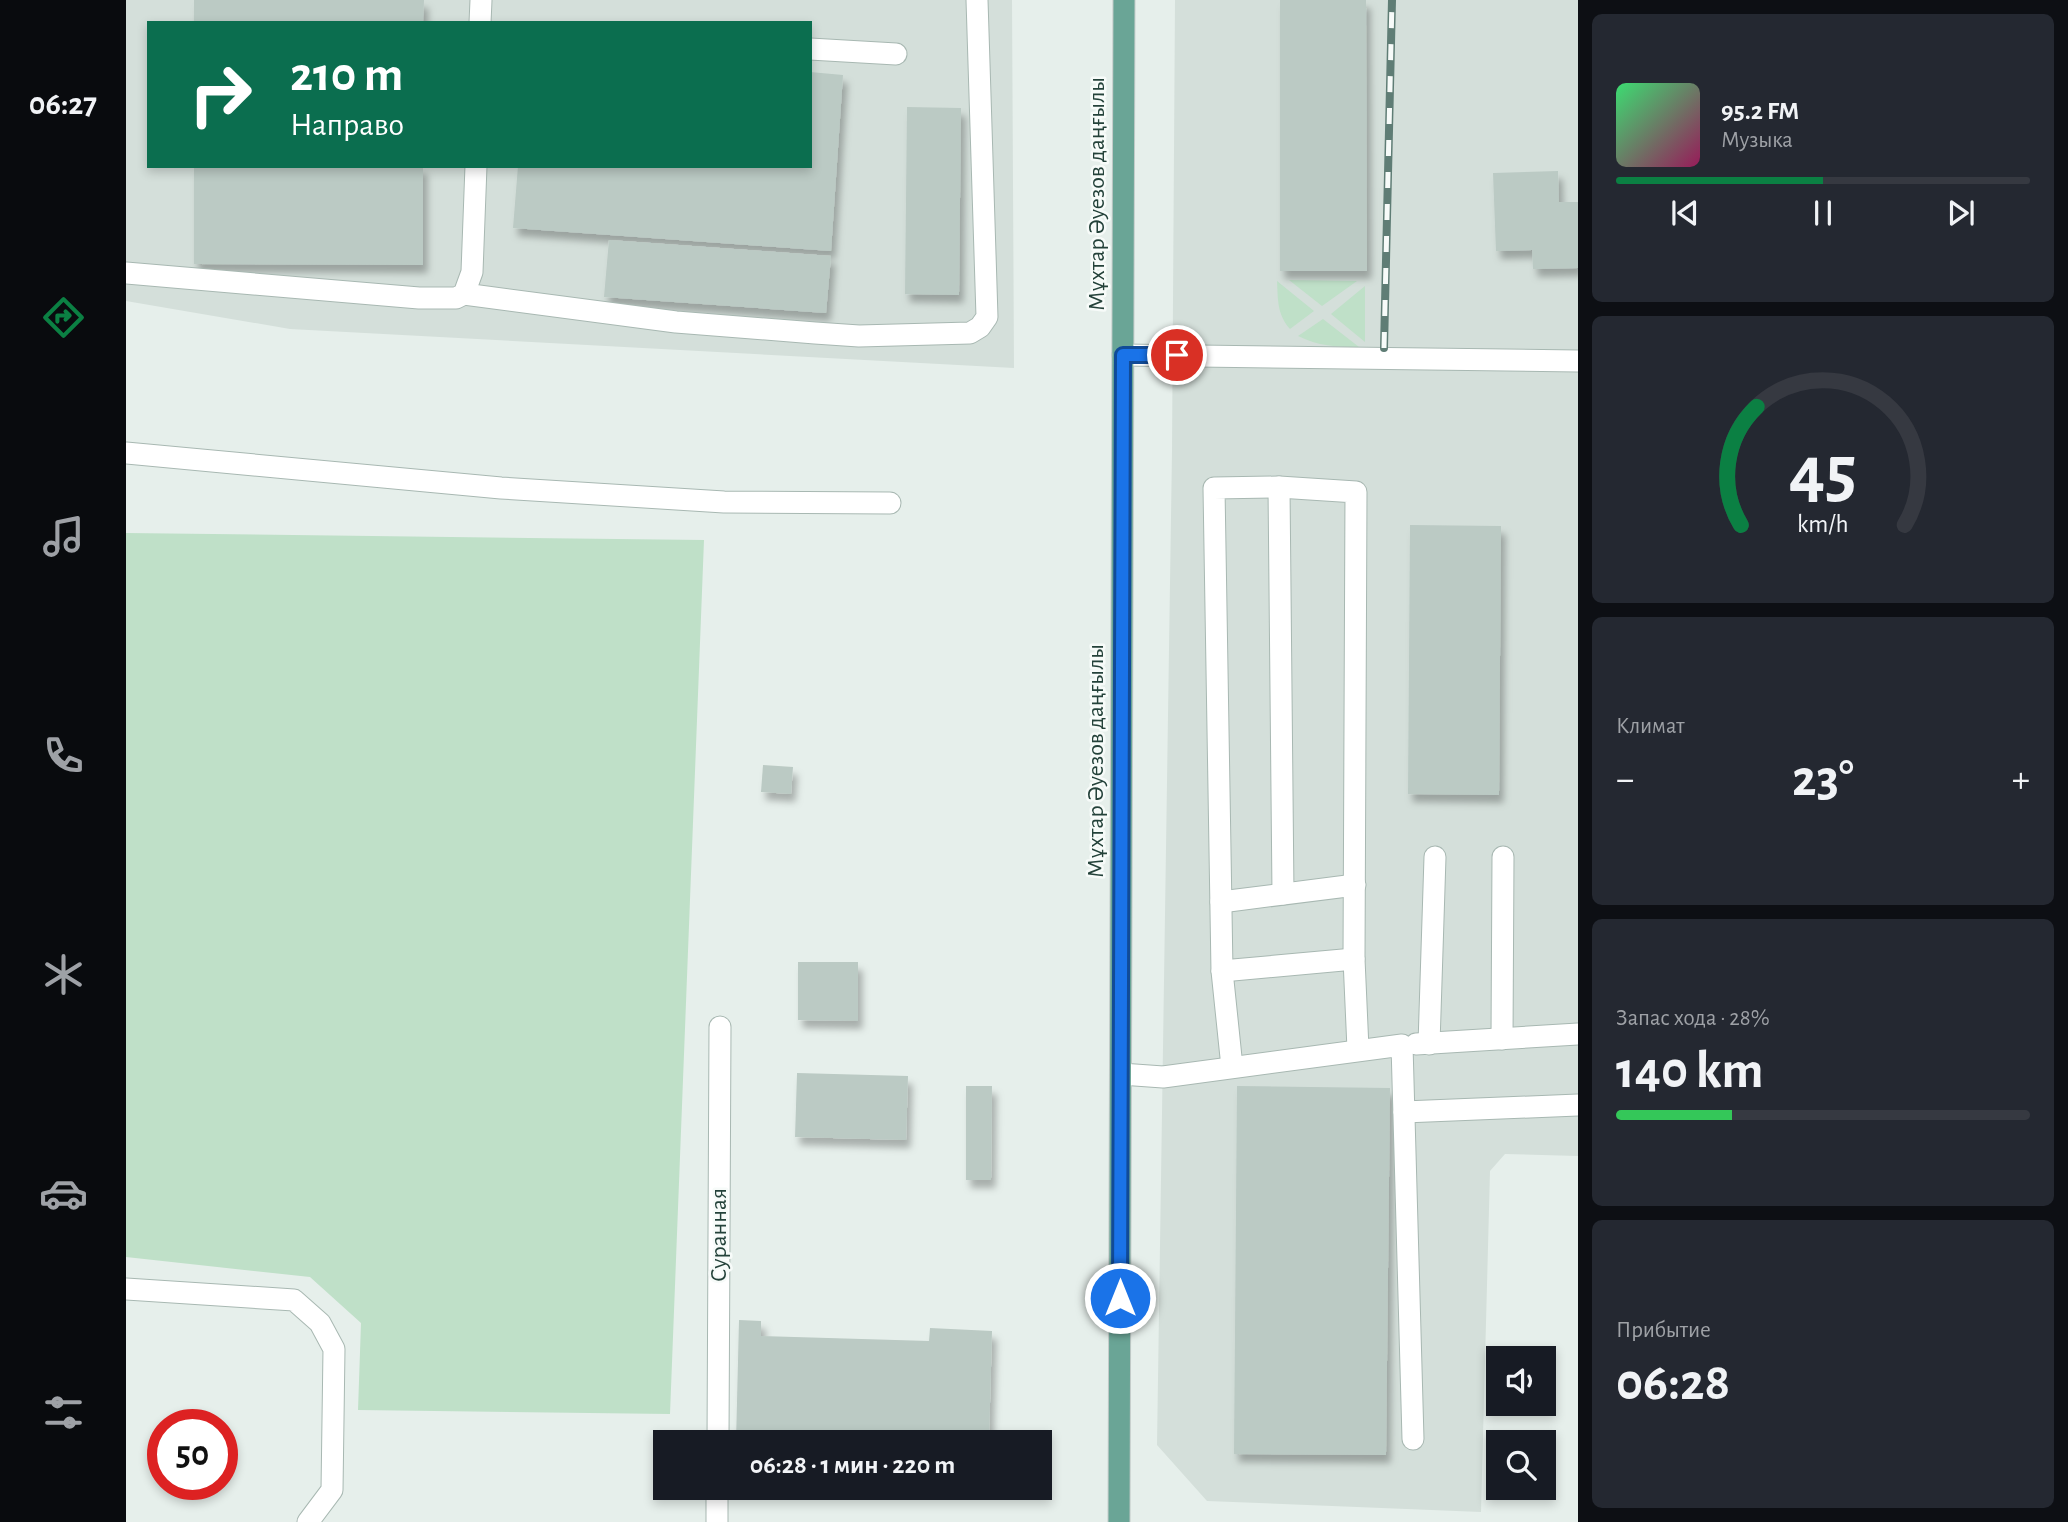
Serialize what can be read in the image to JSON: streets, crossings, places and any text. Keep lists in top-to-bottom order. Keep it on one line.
{"streets":{"main road":["Мұхтар Әуезов даңғылы"],"street":["Суранная"]},"page":{"tabs":"06:27","turn":["210 m","Направо"],"song":["95.2 FM","Музыка"],"tile":["Климат",["Запас хода · 28%","140 km"],["Прибытие","06:28"]],"heat":["−","23°","+"],"limit":"50","trip":"06:28 · 1 мин · 220 m","gauge":["45","km/h"]}}
